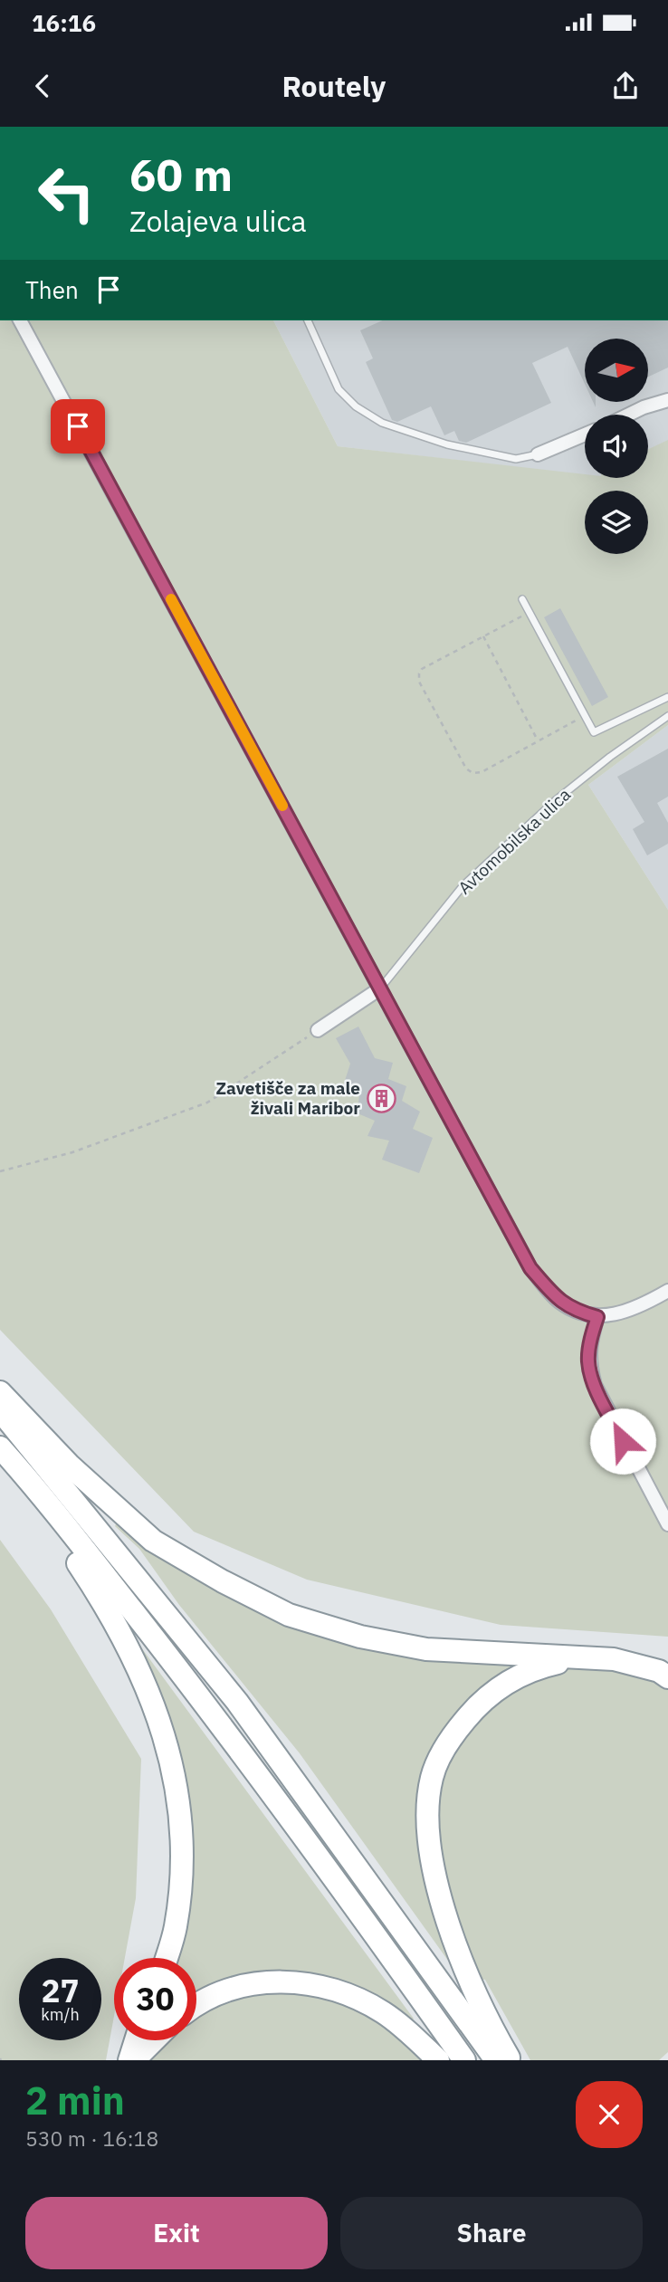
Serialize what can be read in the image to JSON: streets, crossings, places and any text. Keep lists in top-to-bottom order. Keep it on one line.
{"streets":{"lane":["Avtomobilska ulica"]},"places":{"building":["Zavetišče za male živali Maribor"]},"north":"right","page":{"status":"16:16","header":"Routely","turn":["60 m","Zolajeva ulica"],"then":"Then","speed":"27 km/h","limit":"30","heading":["2 min","530 m · 16:18"],"buttons":["Exit","Share"]}}
